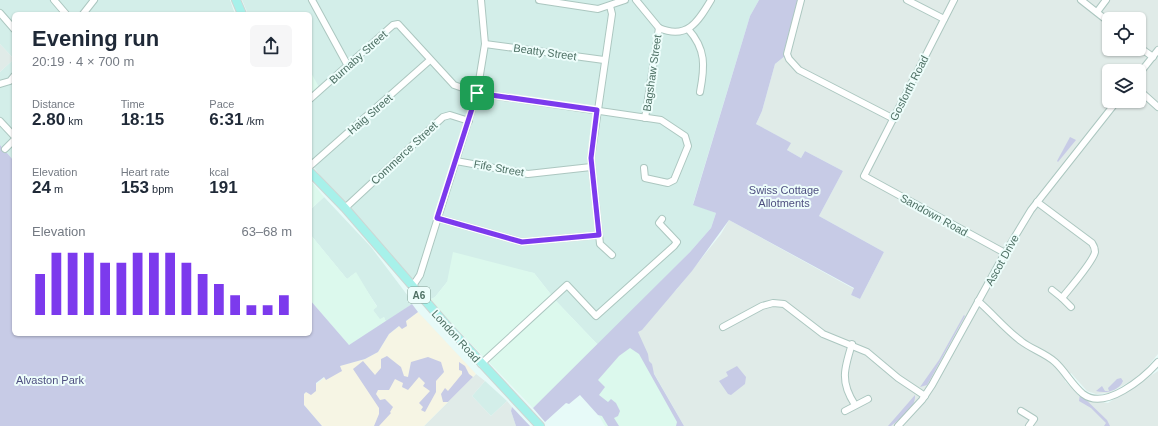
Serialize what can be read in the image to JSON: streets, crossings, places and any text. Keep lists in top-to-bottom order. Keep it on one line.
{"streets":{"main road":["A6","London Road"],"street":["Beatty Street","Burnaby Street","Bagshaw Street","Gosforth Road","Haig Street","Commerce Street","Fife Street","Sandown Road","Ascot Drive"]},"crossings":[["Burnaby Street","Bagshaw Street"],["Burnaby Street","Haig Street"],["Gosforth Road","Sandown Road"],["Commerce Street","London Road"],["Sandown Road","Ascot Drive"]],"parks":["Swiss Cottage Allotments","Alvaston Park"],"page":{"heading":["Evening run","20:19 · 4 × 700 m"],"stats":[["Distance","2.80 km"],["Time","18:15"],["Pace","6:31 /km"],["Elevation","24 m"],["Heart rate","153 bpm"],["kcal","191"]],"chart":["Elevation","63–68 m"]}}
